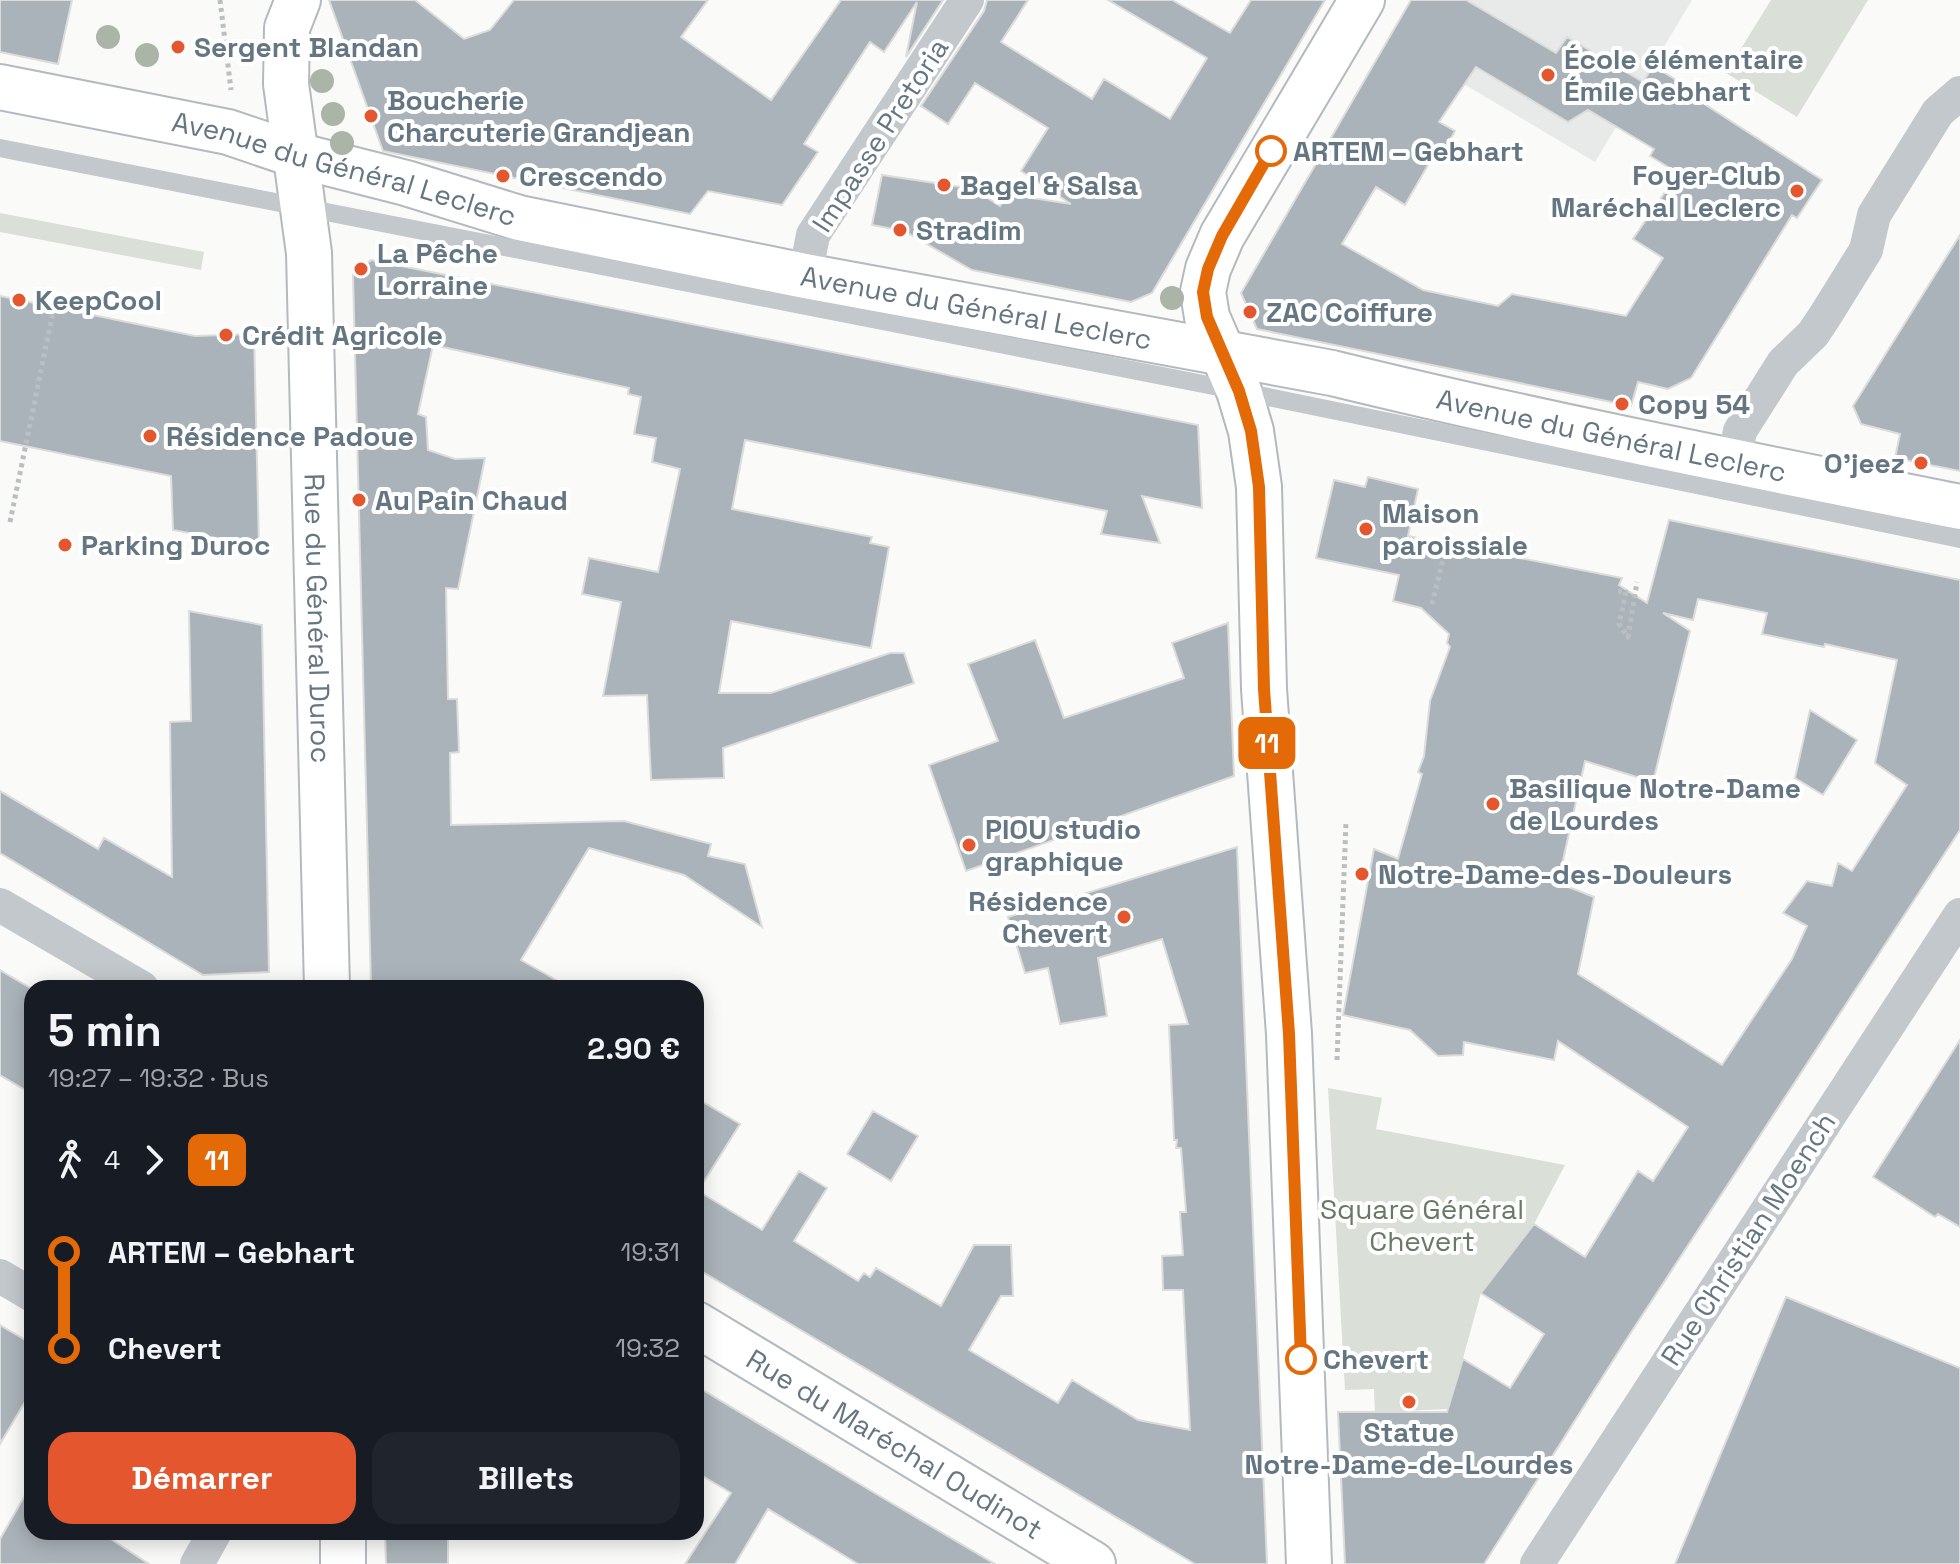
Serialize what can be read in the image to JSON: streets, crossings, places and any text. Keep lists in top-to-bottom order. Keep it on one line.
{"streets":{"street":["Impasse Pretoria","Avenue du Général Leclerc","Rue du Général Duroc","Rue Christian Moench","Rue du Maréchal Oudinot"]},"crossings":[["Impasse Pretoria","Avenue du Général Leclerc"],["Avenue du Général Leclerc","Rue du Général Duroc"]],"parks":["Square Général Chevert"],"places":["Sergent Blandan","École élémentaire Émile Gebhart","Boucherie Charcuterie Grandjean","ARTEM – Gebhart","Crescendo","Bagel & Salsa","Foyer-Club Maréchal Leclerc","Stradim","La Pêche Lorraine","KeepCool","ZAC Coiffure","Crédit Agricole","Copy 54","Résidence Padoue","O'jeez","Au Pain Chaud","Maison paroissiale","Parking Duroc","Basilique Notre-Dame de Lourdes","PIOU studio graphique","Notre-Dame-des-Douleurs","Résidence Chevert","Chevert","Statue Notre-Dame-de-Lourdes"],"lines":["bus line 11"],"page":{"on_map":"11","heading":["5 min","19:27 – 19:32 · Bus","2.90 €"],"legs":["4","11"],"list":[{"name":"ARTEM – Gebhart","value":"19:31"},{"name":"Chevert","value":"19:32"}],"buttons":["Démarrer","Billets"]}}
